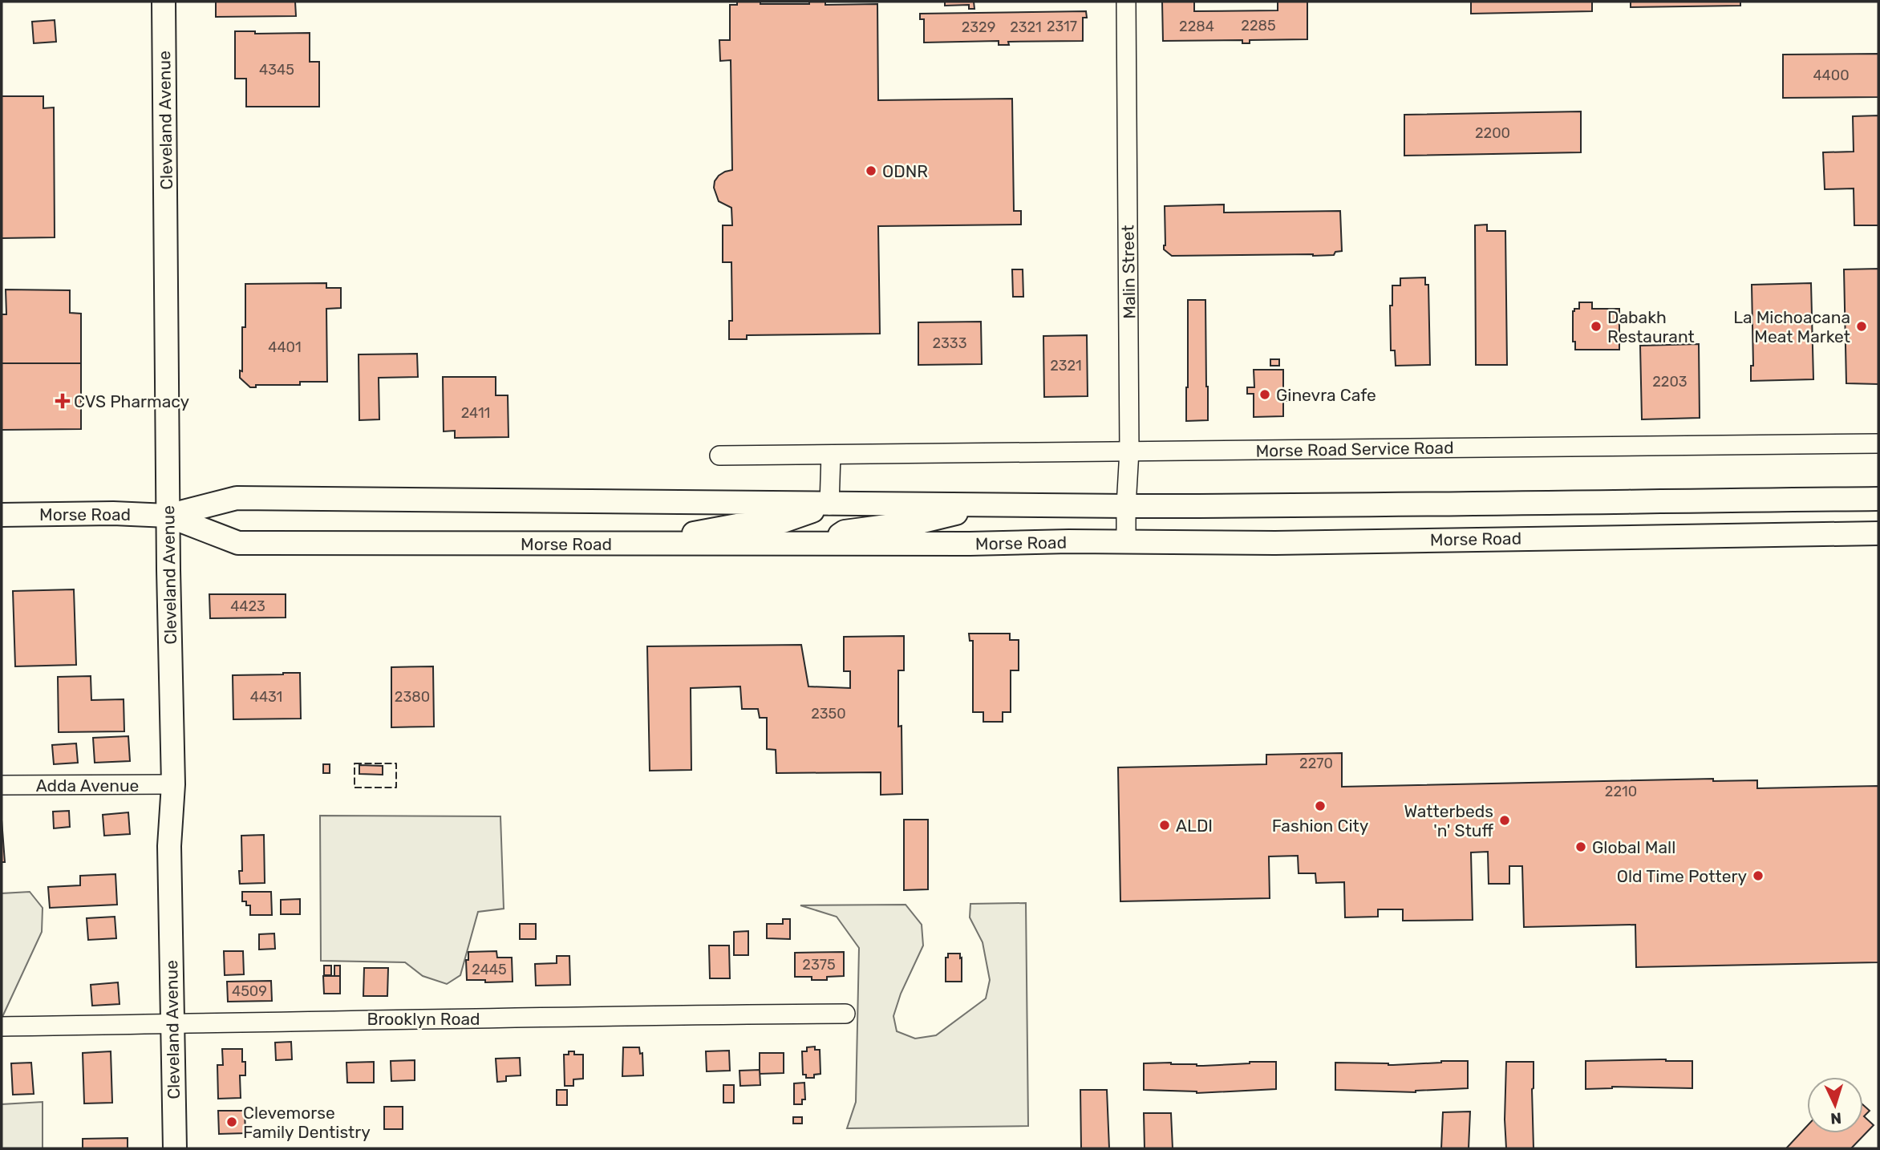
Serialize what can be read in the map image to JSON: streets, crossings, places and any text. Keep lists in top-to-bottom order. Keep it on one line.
{"streets":{"main road":["Cleveland Avenue","Morse Road"],"street":["Malin Street","Morse Road Service Road","Adda Avenue","Brooklyn Road"]},"crossings":[["Cleveland Avenue","Morse Road"],["Cleveland Avenue","Adda Avenue"],["Cleveland Avenue","Brooklyn Road"],["Malin Street","Morse Road Service Road"],["Malin Street","Morse Road"]],"places":{"other":["ODNR","Dabakh Restaurant","La Michoacana Meat Market","Ginevra Cafe","Fashion City","Watterbeds 'n' Stuff","ALDI","Global Mall","Old Time Pottery","Clevemorse Family Dentistry"],"health":["CVS Pharmacy"]},"house_numbers":["2285","2317","2284","2329","2321","4345","4400","2200","2333","4401","2321","2203","2411","4423","4431","2380","2350","2270","2210","2375","2445","4509"],"north":"bottom"}
